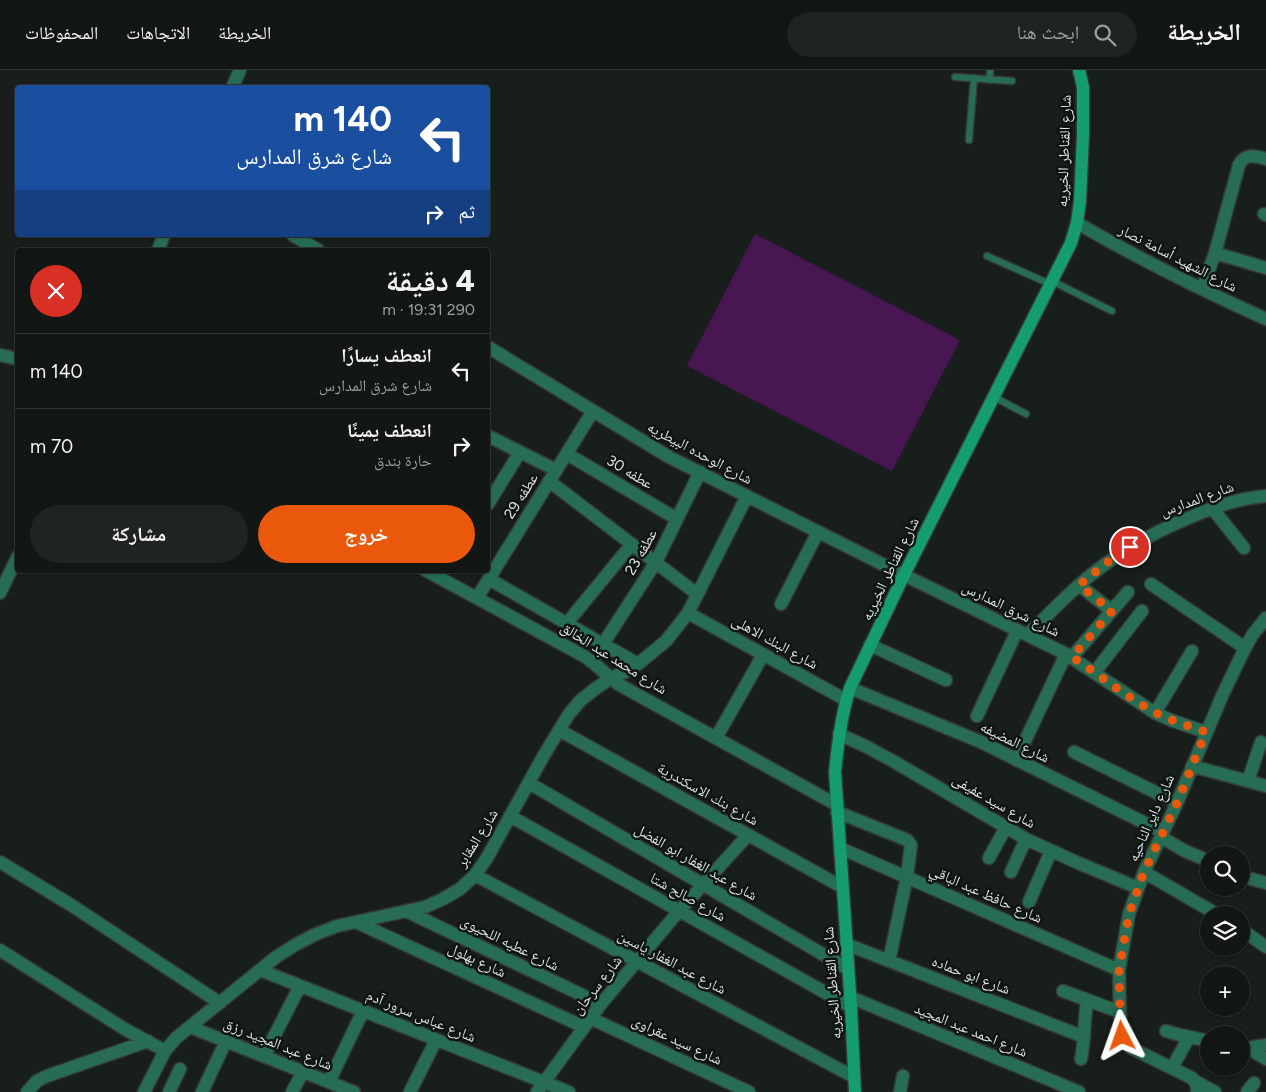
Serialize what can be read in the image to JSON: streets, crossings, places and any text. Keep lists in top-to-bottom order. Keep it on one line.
{"streets":{"main road":["شارع القناطر الخيريه"],"street":["شارع الشهيد أسامة نصار","شارع الوحده البيطريه","عطفه 30","عطفه 29","شارع المدارس","عطفه 23","شارع شرق المدارس","شارع البنك الاهلى","شارع محمد عبد الخالق","شارع المضيفه","شارع بنك الاسكندرية","شارع سيد عفيفى","شارع داير الناحيه","شارع المقابر","شارع عبد الغفار ابو الفضل","شارع حافظ عبد الباقي","شارع صالح شتا","شارع عطيه اللحيوى","شارع بهلول","شارع عبد الغفار ياسين","شارع ابو حماده","شارع سرحان","شارع عباس سرور آدم","شارع احمد عبد المجيد","شارع سيد عقراوى","شارع عبد المجيد رزق"]},"crossings":[["شارع القناطر الخيريه","شارع الشهيد أسامة نصار"],["شارع القناطر الخيريه","شارع الوحده البيطريه"],["شارع القناطر الخيريه","شارع شرق المدارس"],["شارع القناطر الخيريه","شارع البنك الاهلى"],["شارع القناطر الخيريه","شارع محمد عبد الخالق"],["شارع القناطر الخيريه","شارع المضيفه"],["شارع القناطر الخيريه","شارع بنك الاسكندرية"],["شارع القناطر الخيريه","شارع سيد عفيفى"],["شارع القناطر الخيريه","شارع عبد الغفار ابو الفضل"],["شارع القناطر الخيريه","شارع حافظ عبد الباقي"],["شارع القناطر الخيريه","شارع صالح شتا"],["شارع القناطر الخيريه","شارع عبد الغفار ياسين"],["شارع القناطر الخيريه","شارع ابو حماده"],["شارع القناطر الخيريه","شارع احمد عبد المجيد"],["شارع الوحده البيطريه","عطفه 29"],["شارع الوحده البيطريه","عطفه 23"],["شارع الوحده البيطريه","شارع شرق المدارس"],["شارع الوحده البيطريه","شارع المقابر"],["عطفه 30","عطفه 29"],["عطفه 30","عطفه 23"],["عطفه 29","شارع محمد عبد الخالق"],["شارع المدارس","شارع شرق المدارس"],["شارع شرق المدارس","شارع داير الناحيه"],["شارع البنك الاهلى","شارع المضيفه"],["شارع البنك الاهلى","شارع المقابر"],["شارع محمد عبد الخالق","شارع المقابر"],["شارع محمد عبد الخالق","شارع حافظ عبد الباقي"],["شارع محمد عبد الخالق","شارع ابو حماده"],["شارع المضيفه","شارع داير الناحيه"],["شارع بنك الاسكندرية","شارع المقابر"],["شارع بنك الاسكندرية","شارع سرحان"],["شارع سيد عفيفى","شارع داير الناحيه"],["شارع داير الناحيه","شارع حافظ عبد الباقي"],["شارع المقابر","شارع عبد الغفار ابو الفضل"],["شارع المقابر","شارع صالح شتا"],["شارع المقابر","شارع عطيه اللحيوى"],["شارع المقابر","شارع بهلول"],["شارع المقابر","شارع عبد الغفار ياسين"],["شارع المقابر","شارع عباس سرور آدم"],["شارع المقابر","شارع عبد المجيد رزق"],["شارع عبد الغفار ابو الفضل","شارع سرحان"],["شارع صالح شتا","شارع سرحان"],["شارع صالح شتا","شارع احمد عبد المجيد"],["شارع عطيه اللحيوى","شارع سرحان"],["شارع بهلول","شارع سرحان"],["شارع بهلول","شارع سيد عقراوى"],["شارع عبد الغفار ياسين","شارع سرحان"],["شارع سرحان","شارع عباس سرور آدم"],["شارع سرحان","شارع سيد عقراوى"]],"page":{"header":"الخريطة","search":"ابحث هنا","nav":["الخريطة","الاتجاهات","المحفوظات"],"turn":["140 m","شارع شرق المدارس"],"then":"ثم","heading":["4 دقيقة","290 m · 19:31"],"list":[{"name":"انعطف يسارًا","note":"شارع شرق المدارس","value":"140 m"},{"name":"انعطف يمينًا","note":"حارة بندق","value":"70 m"}],"buttons":["خروج","مشاركة"],"map_buttons":["+","−"]}}
